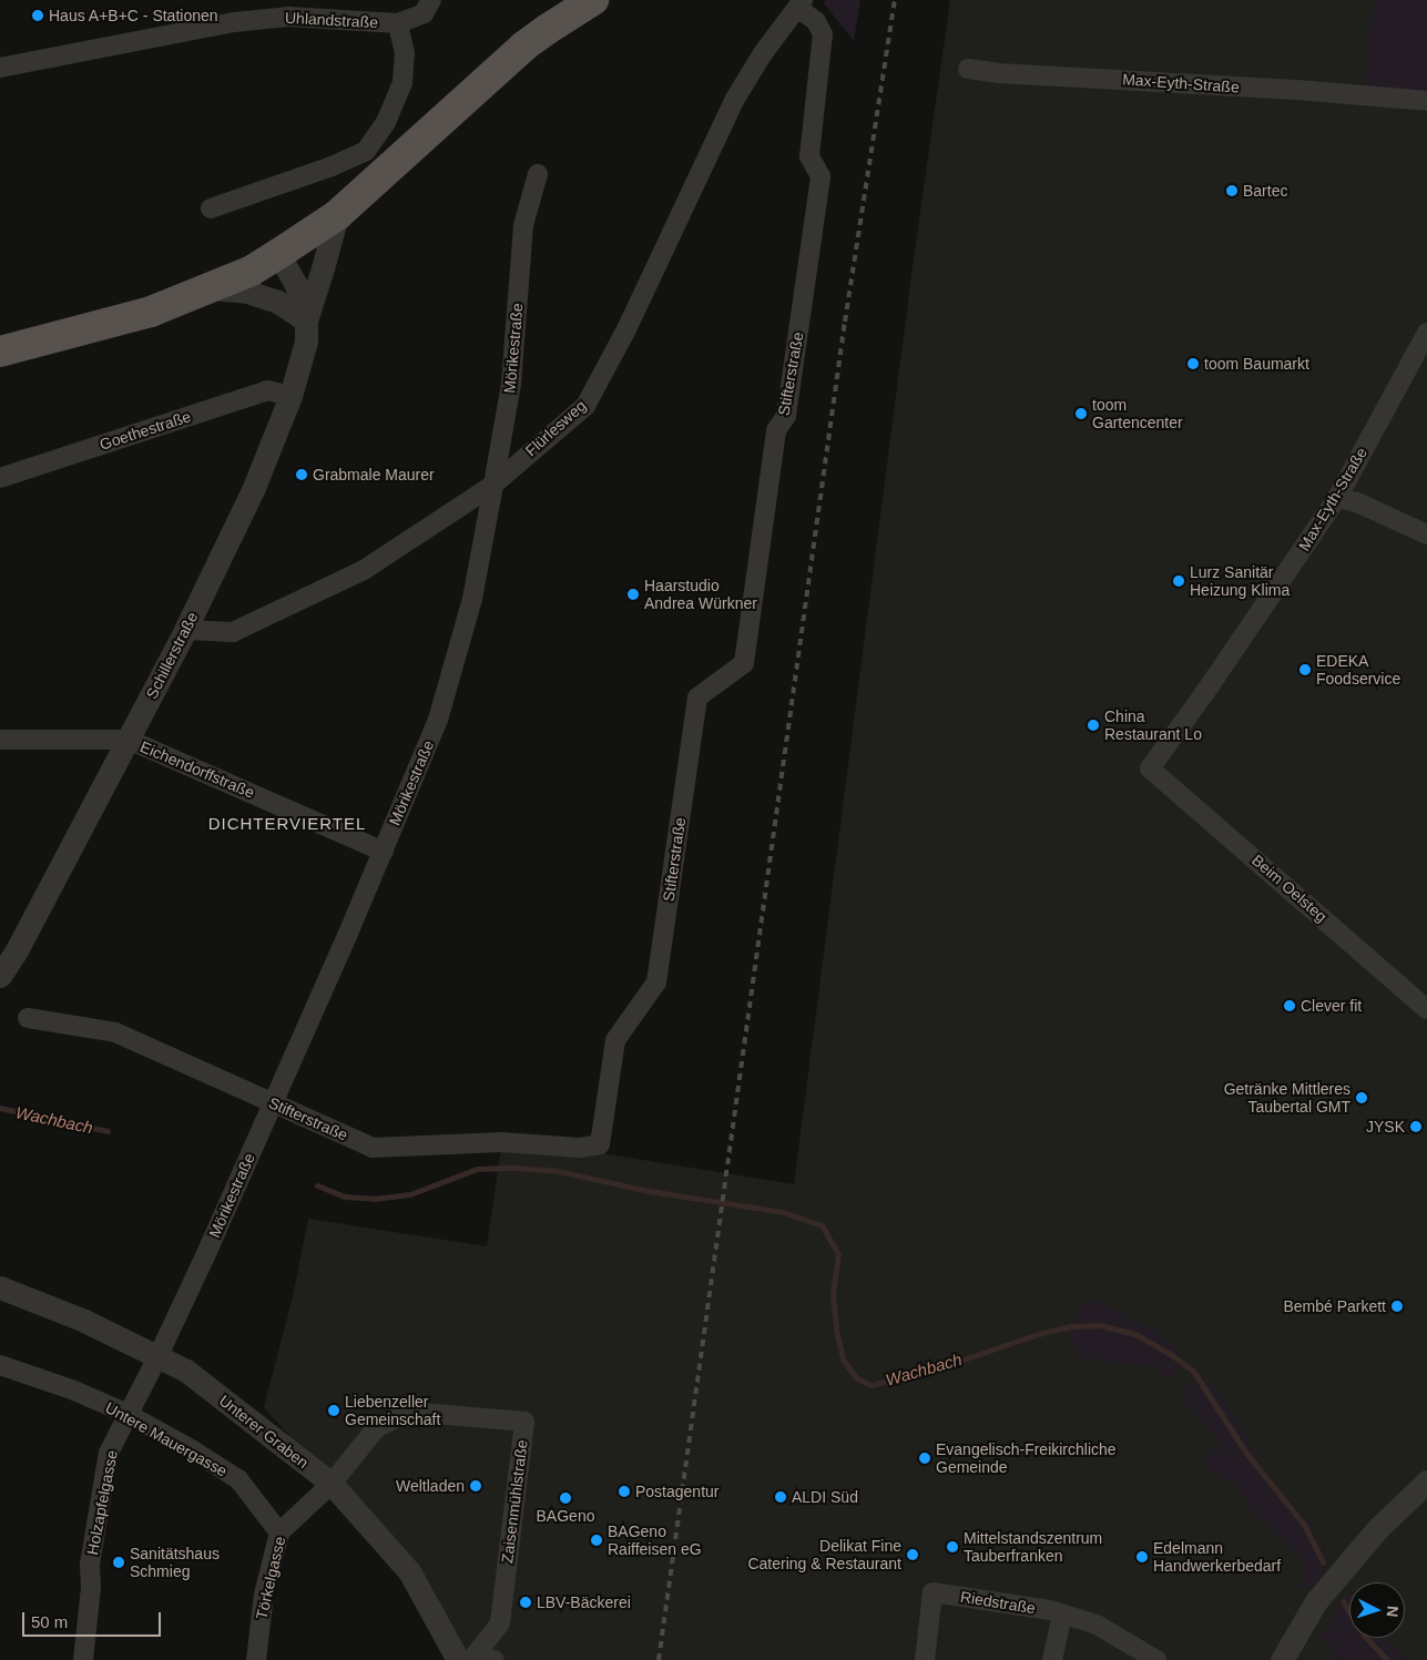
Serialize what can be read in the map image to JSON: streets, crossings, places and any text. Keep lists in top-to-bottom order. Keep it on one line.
{"streets":{"street":["Uhlandstraße","Max-Eyth-Straße","Mörikestraße","Stifterstraße","Flürlesweg","Goethestraße","Schillerstraße","Eichendorffstraße","Beim Oelsteg","Unterer Graben","Untere Mauergasse","Zaisenmühlstraße","Holzapfelgasse","Törkelgasse","Riedstraße"]},"crossings":[["Max-Eyth-Straße","Beim Oelsteg"],["Mörikestraße","Stifterstraße"],["Mörikestraße","Flürlesweg"],["Mörikestraße","Eichendorffstraße"],["Mörikestraße","Unterer Graben"],["Mörikestraße","Holzapfelgasse"],["Stifterstraße","Flürlesweg"],["Flürlesweg","Schillerstraße"],["Goethestraße","Schillerstraße"],["Schillerstraße","Eichendorffstraße"],["Unterer Graben","Zaisenmühlstraße"],["Unterer Graben","Holzapfelgasse"],["Unterer Graben","Törkelgasse"],["Untere Mauergasse","Holzapfelgasse"],["Untere Mauergasse","Törkelgasse"],["Zaisenmühlstraße","Törkelgasse"]],"districts":["DICHTERVIERTEL"],"water":["Wachbach"],"places":["Haus A+B+C - Stationen","Bartec","toom Baumarkt","toom Gartencenter","Grabmale Maurer","Lurz Sanitär Heizung Klima","Haarstudio Andrea Würkner","EDEKA Foodservice","China Restaurant Lo","Clever fit","Getränke Mittleres Taubertal GMT","JYSK","Bembé Parkett","Liebenzeller Gemeinschaft","Evangelisch-Freikirchliche Gemeinde","Weltladen","Postagentur","ALDI Süd","BAGeno","BAGeno Raiffeisen eG","Mittelstandszentrum Tauberfranken","Delikat Fine Catering & Restaurant","Edelmann Handwerkerbedarf","Sanitätshaus Schmieg","LBV-Bäckerei"],"scale_bar":"50 m","north":"right"}
